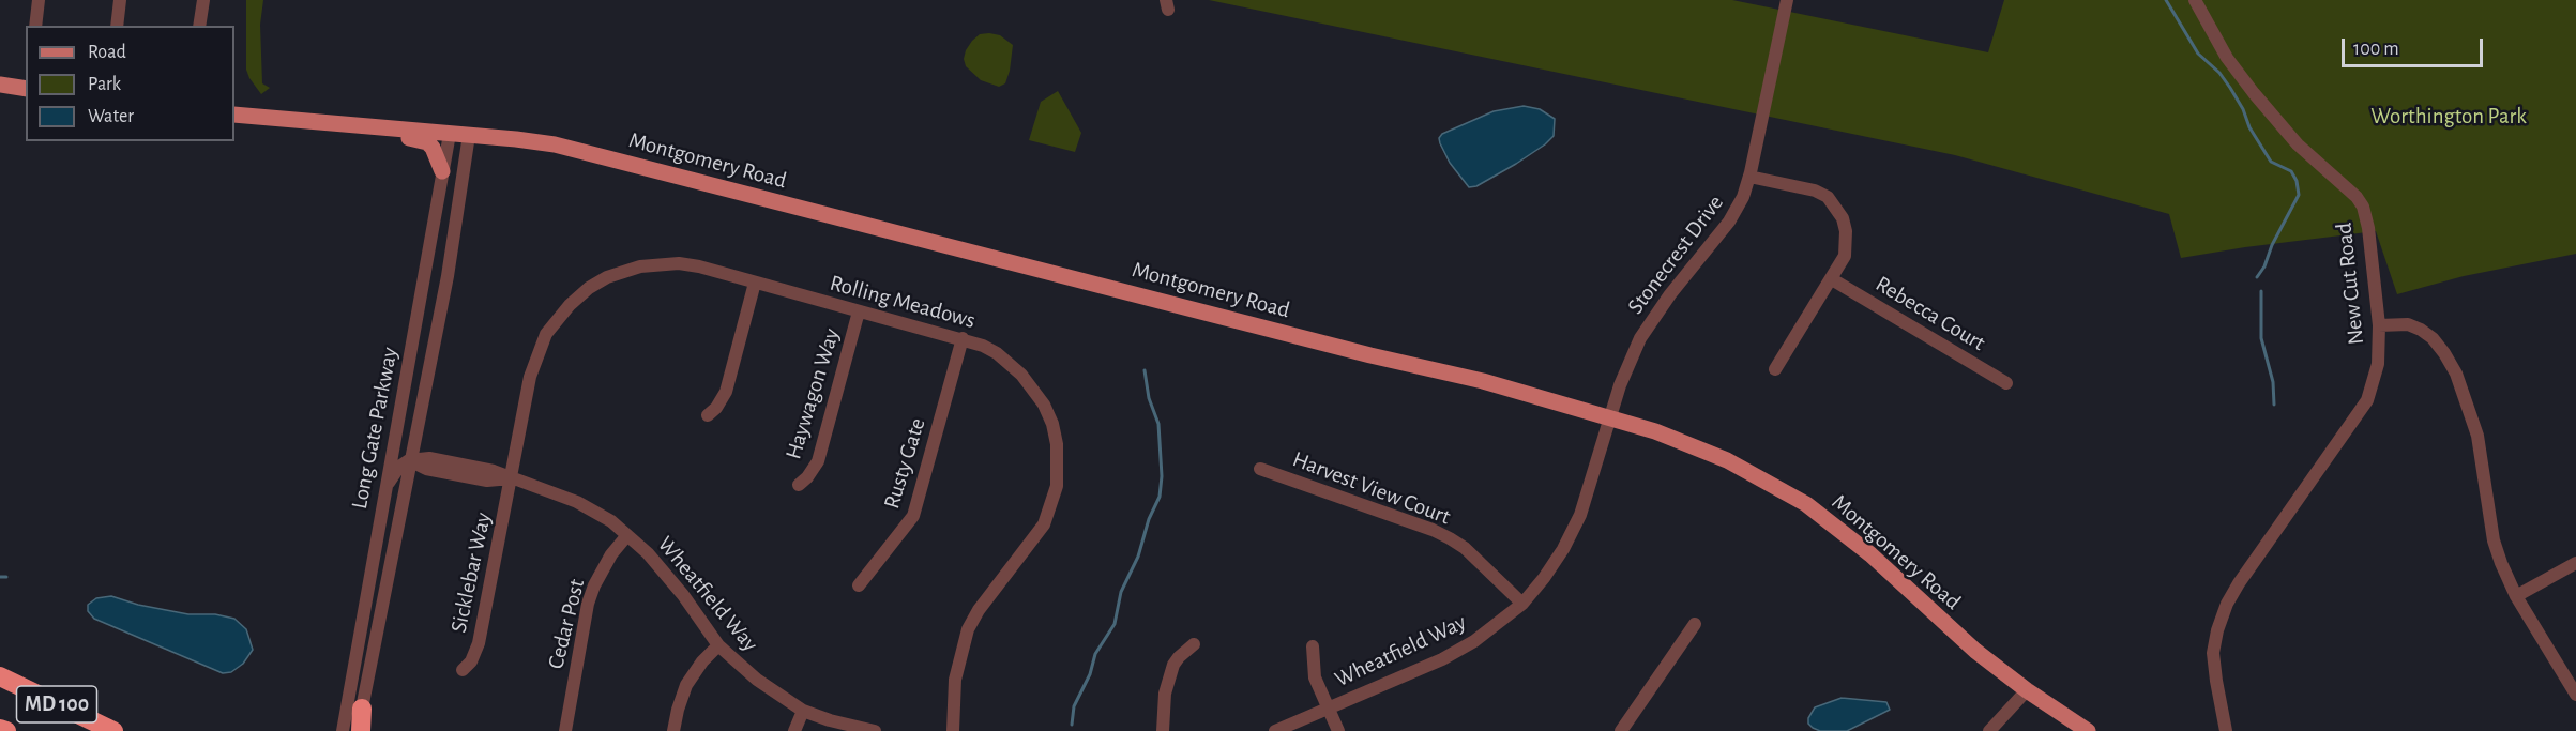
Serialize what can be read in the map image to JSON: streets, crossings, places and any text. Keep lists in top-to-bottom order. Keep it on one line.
{"streets":{"highway":["MD 100"],"main road":["Montgomery Road"],"street":["Stonecrest Drive","New Cut Road","Rolling Meadows","Rebecca Court","Haywagon Way","Long Gate Parkway","Rusty Gate","Harvest View Court","Sicklebar Way","Wheatfield Way","Cedar Post"]},"crossings":[["Montgomery Road","Stonecrest Drive"],["Montgomery Road","Long Gate Parkway"],["Montgomery Road","Wheatfield Way"],["Stonecrest Drive","Wheatfield Way"],["Rolling Meadows","Haywagon Way"],["Rolling Meadows","Rusty Gate"],["Rolling Meadows","Sicklebar Way"],["Rolling Meadows","Wheatfield Way"],["Long Gate Parkway","Wheatfield Way"],["Harvest View Court","Wheatfield Way"],["Sicklebar Way","Wheatfield Way"],["Wheatfield Way","Cedar Post"]],"parks":["Worthington Park"],"legend":["Road","Park","Water"],"scale_bar":"100 m"}
